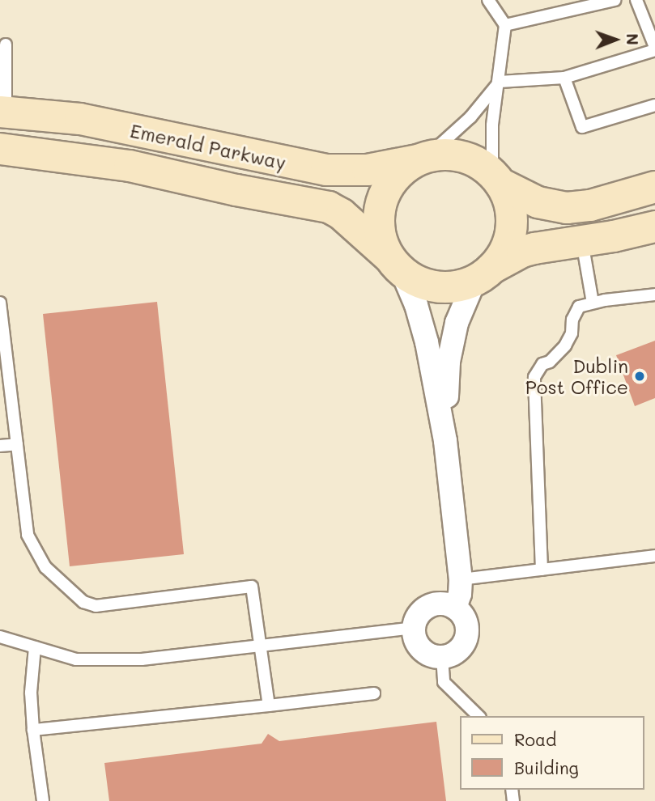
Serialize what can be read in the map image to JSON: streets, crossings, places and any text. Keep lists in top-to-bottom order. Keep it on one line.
{"streets":{"main road":["Emerald Parkway"]},"places":["Dublin Post Office"],"legend":["Road","Building"],"north":"right"}
